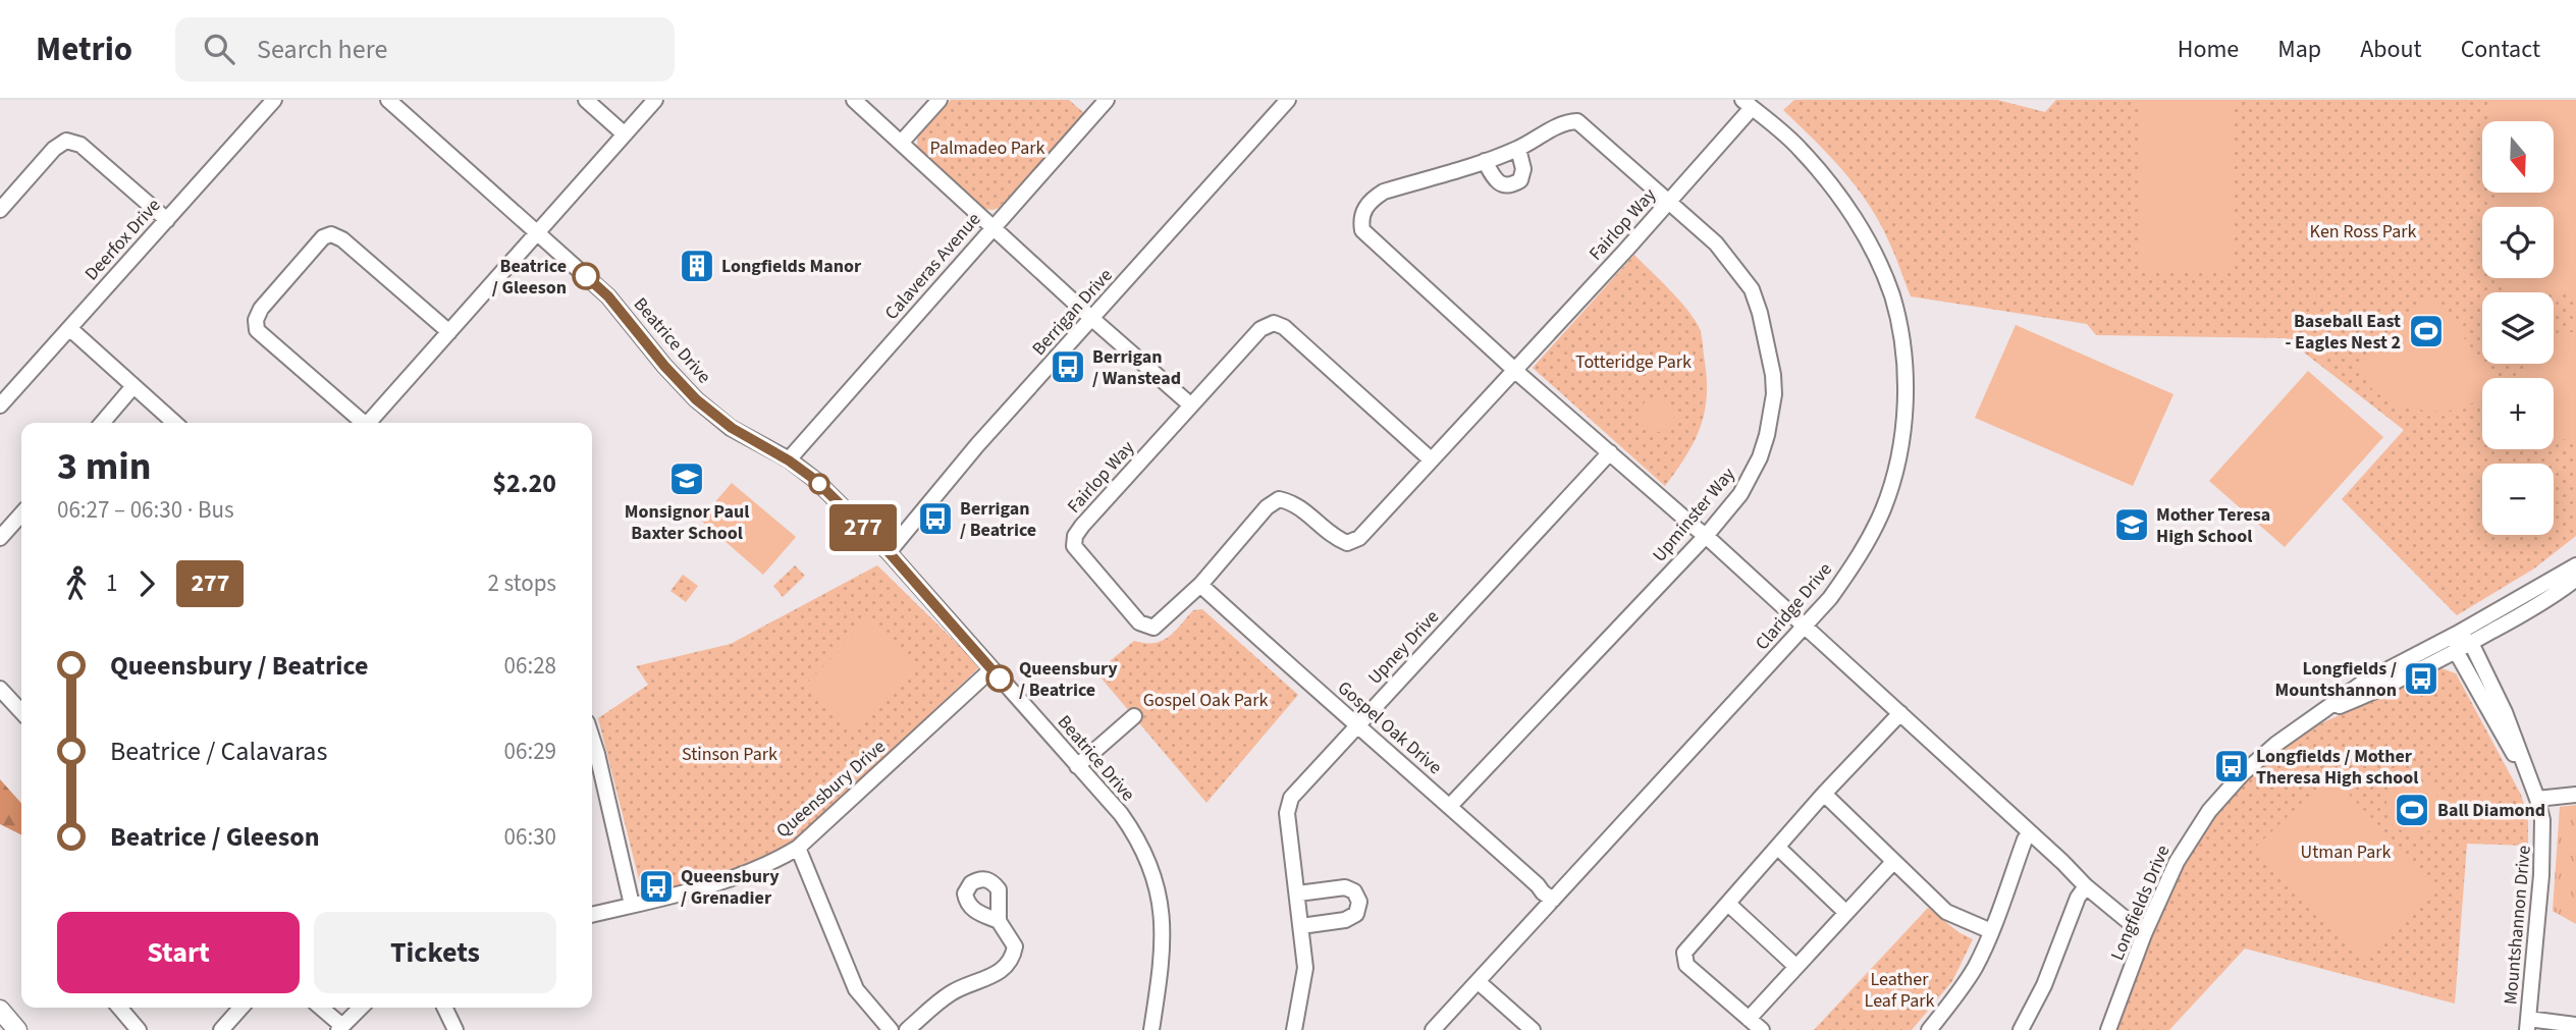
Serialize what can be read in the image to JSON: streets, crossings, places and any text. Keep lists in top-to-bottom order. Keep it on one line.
{"streets":{"street":["Fairlop Way","Deerfox Drive","Calaveras Avenue","Berrigan Drive","Beatrice Drive","Upminster Way","Claridge Drive","Upney Drive","Gospel Oak Drive","Queensbury Drive","Longfields Drive","Mountshannon Drive"]},"crossings":[["Fairlop Way","Upminster Way"],["Fairlop Way","Claridge Drive"],["Fairlop Way","Gospel Oak Drive"],["Calaveras Avenue","Beatrice Drive"],["Berrigan Drive","Beatrice Drive"],["Beatrice Drive","Queensbury Drive"],["Upminster Way","Gospel Oak Drive"],["Claridge Drive","Gospel Oak Drive"],["Upney Drive","Gospel Oak Drive"],["Longfields Drive","Mountshannon Drive"]],"parks":["Palmadeo Park","Ken Ross Park","Totteridge Park","Gospel Oak Park","Stinson Park","Utman Park","Leather Leaf Park"],"places":{"building":["Longfields Manor"],"other":["Beatrice / Gleeson","Queensbury / Beatrice"],"sports":["Baseball East - Eagles Nest 2","Ball Diamond"],"bus stop":["Berrigan / Wanstead","Berrigan / Beatrice","Longfields / Mountshannon","Longfields / Mother Theresa High school","Queensbury / Grenadier"],"school or university":["Monsignor Paul Baxter School","Mother Teresa High School"]},"lines":["bus line 277"],"north":"bottom","page":{"header":"Metrio","search":"Search here","nav":["Home","Map","About","Contact"],"on_map":"277","map_buttons":["+","−"],"heading":["3 min","06:27 – 06:30 · Bus","$2.20"],"legs":["1","277","2 stops"],"list":[{"name":"Queensbury / Beatrice","value":"06:28"},{"name":"Beatrice / Calavaras","value":"06:29"},{"name":"Beatrice / Gleeson","value":"06:30"}],"buttons":["Start","Tickets"]}}
